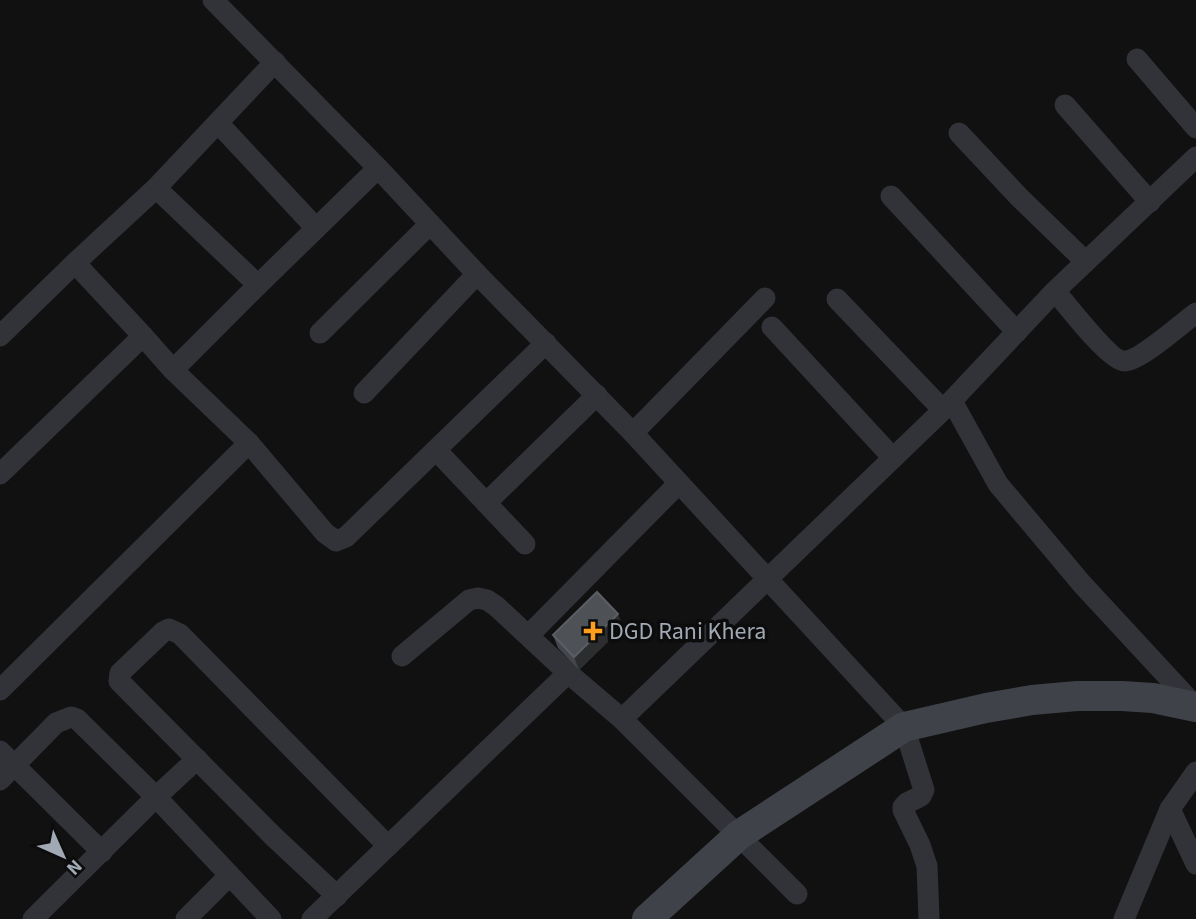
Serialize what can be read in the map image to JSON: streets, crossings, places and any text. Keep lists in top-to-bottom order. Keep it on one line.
{"places":{"health":["DGD Rani Khera"]},"north":"bottom right"}
